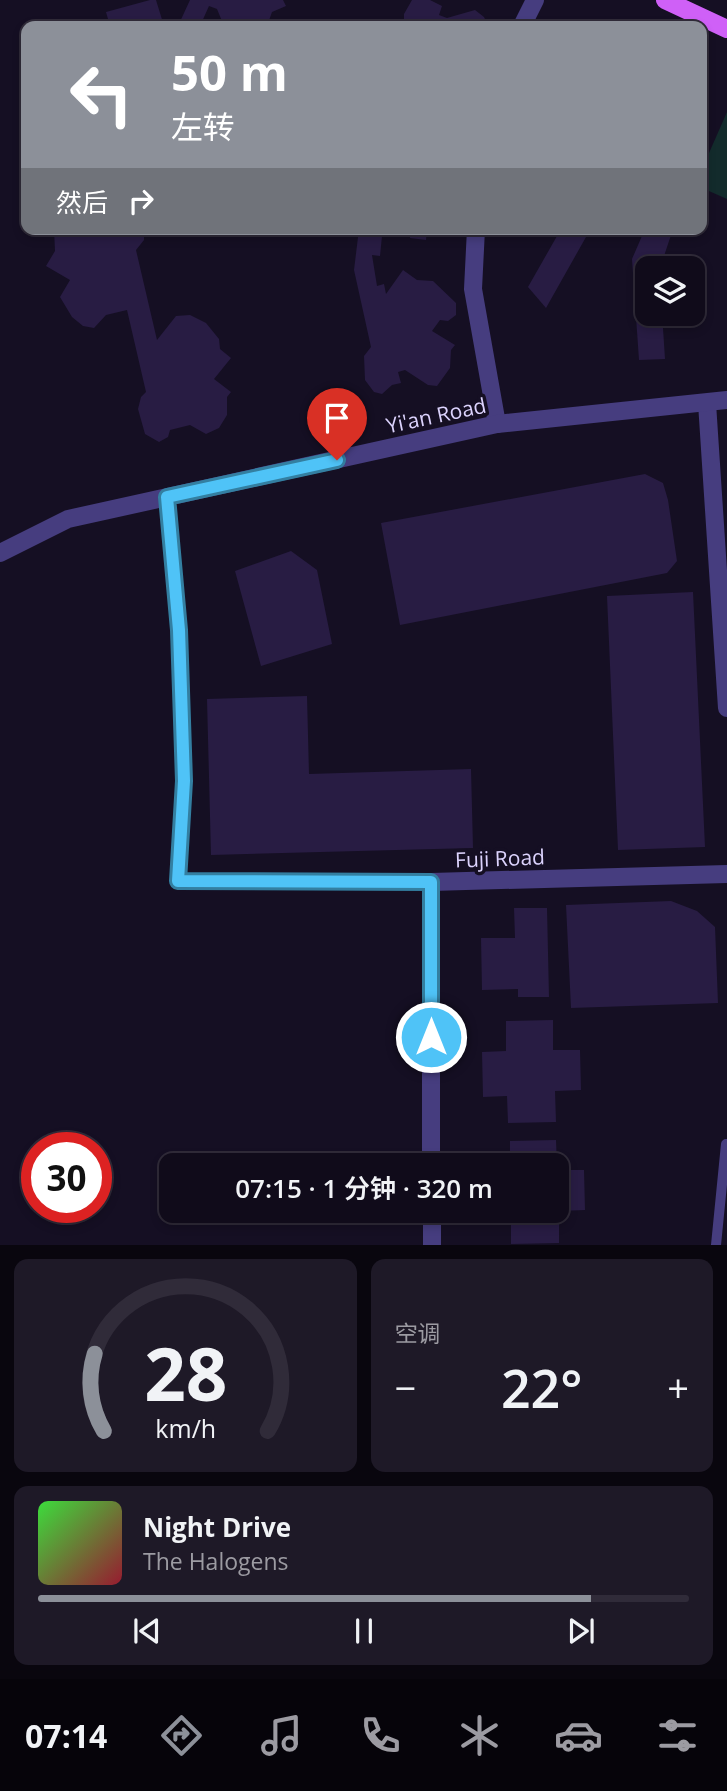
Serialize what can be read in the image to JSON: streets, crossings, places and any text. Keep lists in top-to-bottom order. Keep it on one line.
{"streets":{"street":["Yi'an Road","Fuji Road"]},"page":{"turn":["50 m","左转"],"then":"然后","limit":"30","trip":"07:15 · 1 分钟 · 320 m","tile":"空调","heat":["−","22°","+"],"song":["Night Drive","The Halogens"],"tabs":"07:14","gauge":["28","km/h"]}}
